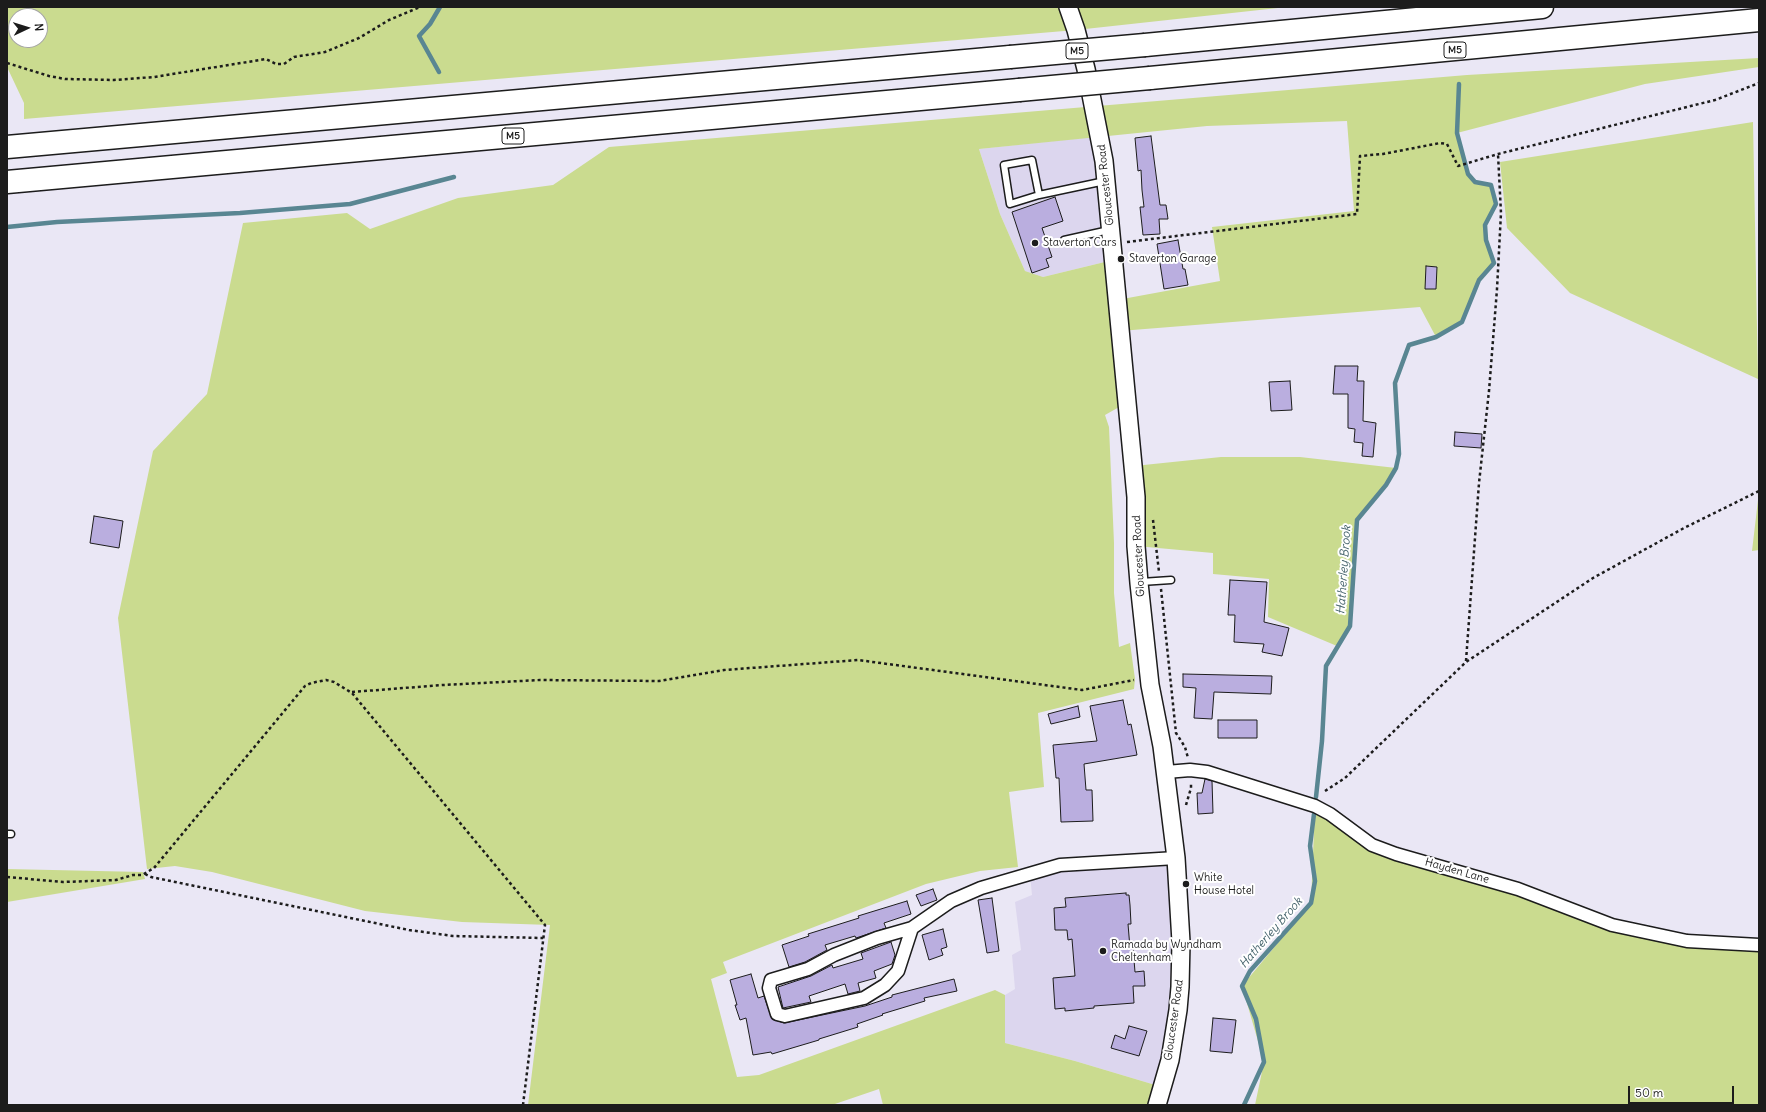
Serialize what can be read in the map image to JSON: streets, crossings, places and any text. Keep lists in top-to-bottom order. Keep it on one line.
{"streets":{"highway":["M5"],"main road":["Gloucester Road"],"street":["Hayden Lane"]},"crossings":[["Gloucester Road","Hayden Lane"]],"water":["Hatherley Brook"],"places":["Staverton Cars","Staverton Garage","White House Hotel","Ramada by Wyndham Cheltenham"],"scale_bar":"50 m","north":"right"}
